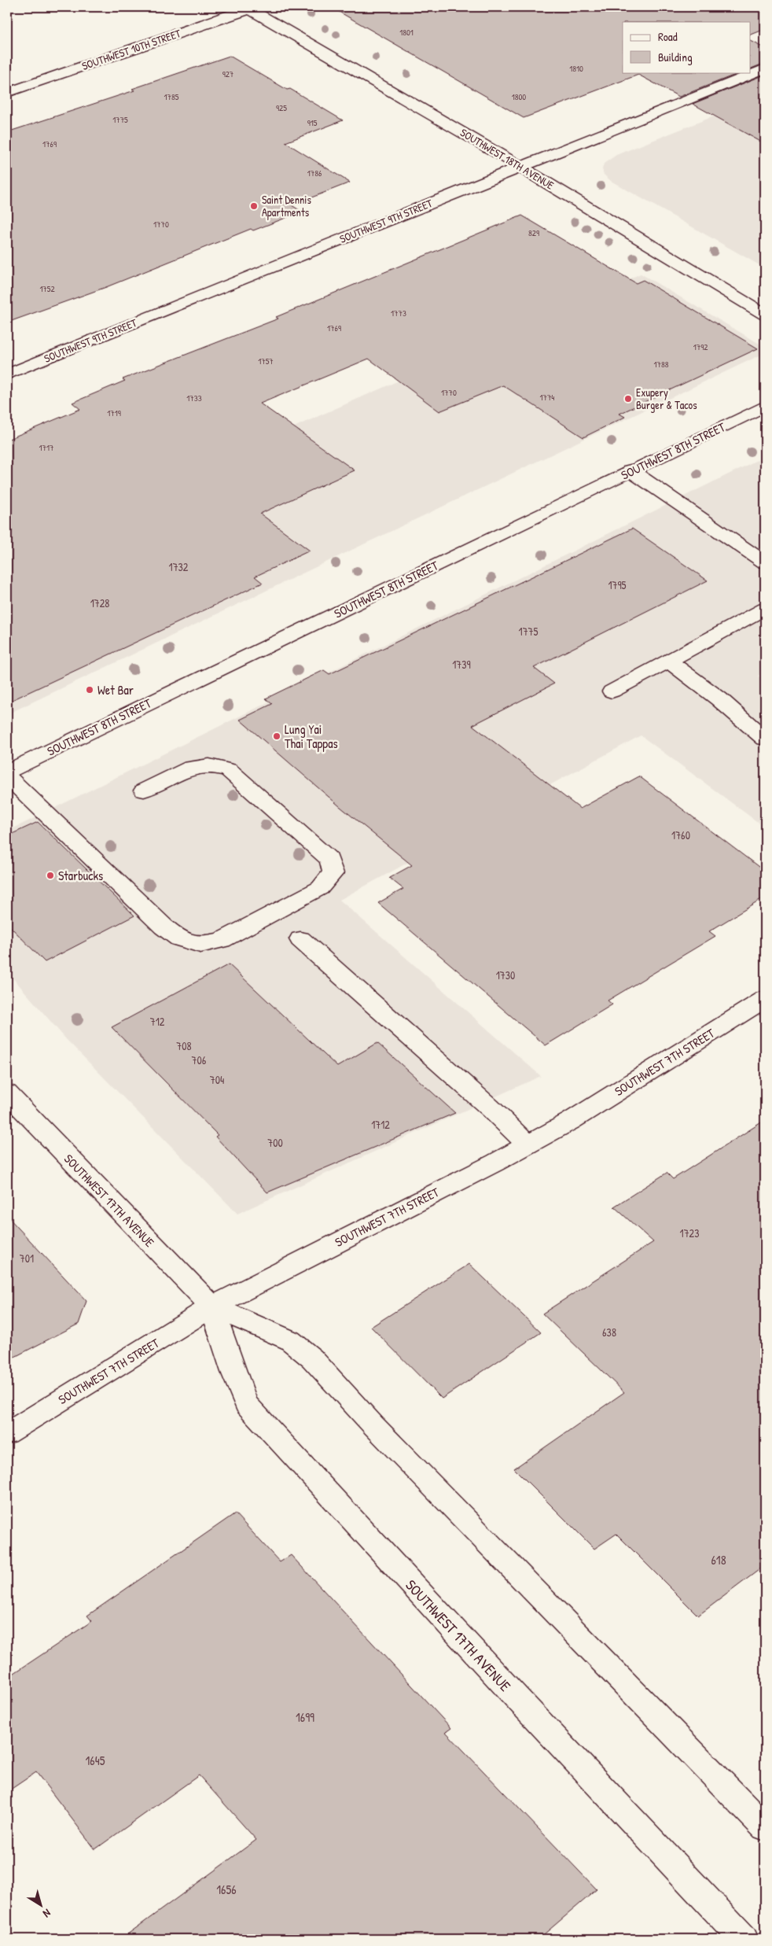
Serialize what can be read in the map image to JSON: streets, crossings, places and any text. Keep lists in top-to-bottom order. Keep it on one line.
{"streets":{"main road":["SOUTHWEST 10TH STREET","SOUTHWEST 18TH AVENUE","SOUTHWEST 9TH STREET","SOUTHWEST 8TH STREET","SOUTHWEST 7TH STREET","SOUTHWEST 17TH AVENUE"]},"crossings":[["SOUTHWEST 10TH STREET","SOUTHWEST 18TH AVENUE"],["SOUTHWEST 18TH AVENUE","SOUTHWEST 9TH STREET"],["SOUTHWEST 7TH STREET","SOUTHWEST 17TH AVENUE"]],"places":["Saint Dennis Apartments","Exupery Burger & Tacos","Wet Bar","Lung Yai Thai Tappas","Starbucks"],"house_numbers":["1801","1810","927","1785","1800","925","1775","915","1769","1786","1770","829","1752","1773","1769","1792","1757","1788","1770","1774","1733","1719","1717","1732","1795","1728","1775","1739","1760","1730","712","708","706","704","1712","700","1723","701","638","618","1699","1645","1656"],"legend":["Road","Building"],"north":"bottom right"}
